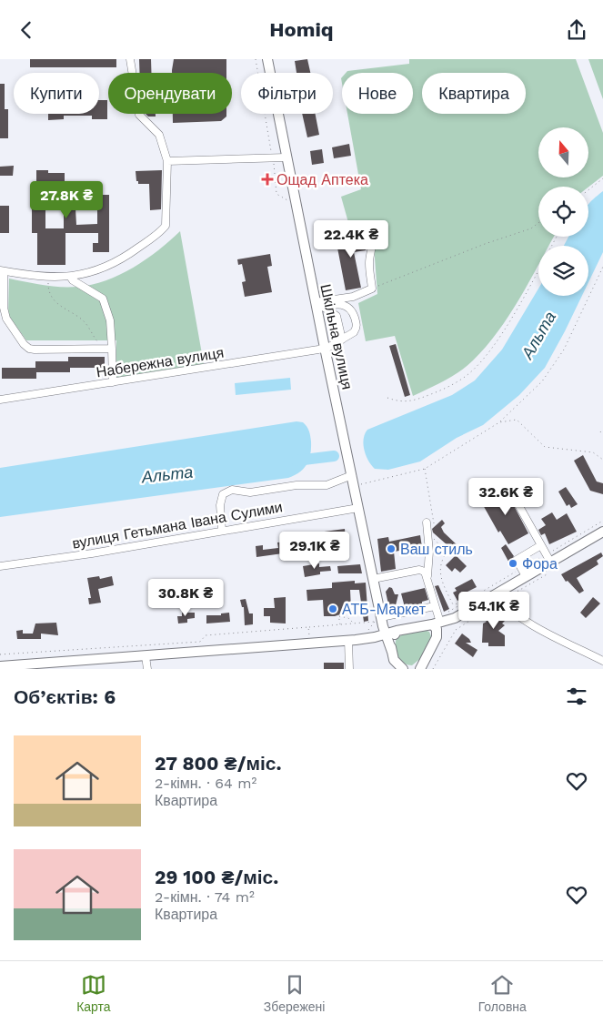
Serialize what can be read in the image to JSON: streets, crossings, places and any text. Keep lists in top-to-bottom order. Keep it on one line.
{"streets":{"main road":["Шкільна вулиця"],"street":["Набережна вулиця","вулиця Гетьмана Івана Сулими"]},"crossings":[["Шкільна вулиця","Набережна вулиця"],["Шкільна вулиця","вулиця Гетьмана Івана Сулими"]],"water":["Альта"],"places":{"health":["Ощад Аптека"],"other":["Ваш стиль","Фора","АТБ-Маркет"]},"north":"top","page":{"header":"Homiq","chip":["Купити","Орендувати","Фільтри","Нове","Квартира"],"price":["27.8K ₴","22.4K ₴","32.6K ₴","29.1K ₴","30.8K ₴","54.1K ₴"],"heading":"Об’єктів: 6","list":[{"name":"27 800 ₴/міс.","note":"2-кімн. · 64 m² · Квартира"},{"name":"29 100 ₴/міс.","note":"2-кімн. · 74 m² · Квартира"}],"tabs":["Карта","Збережені","Головна"]}}
